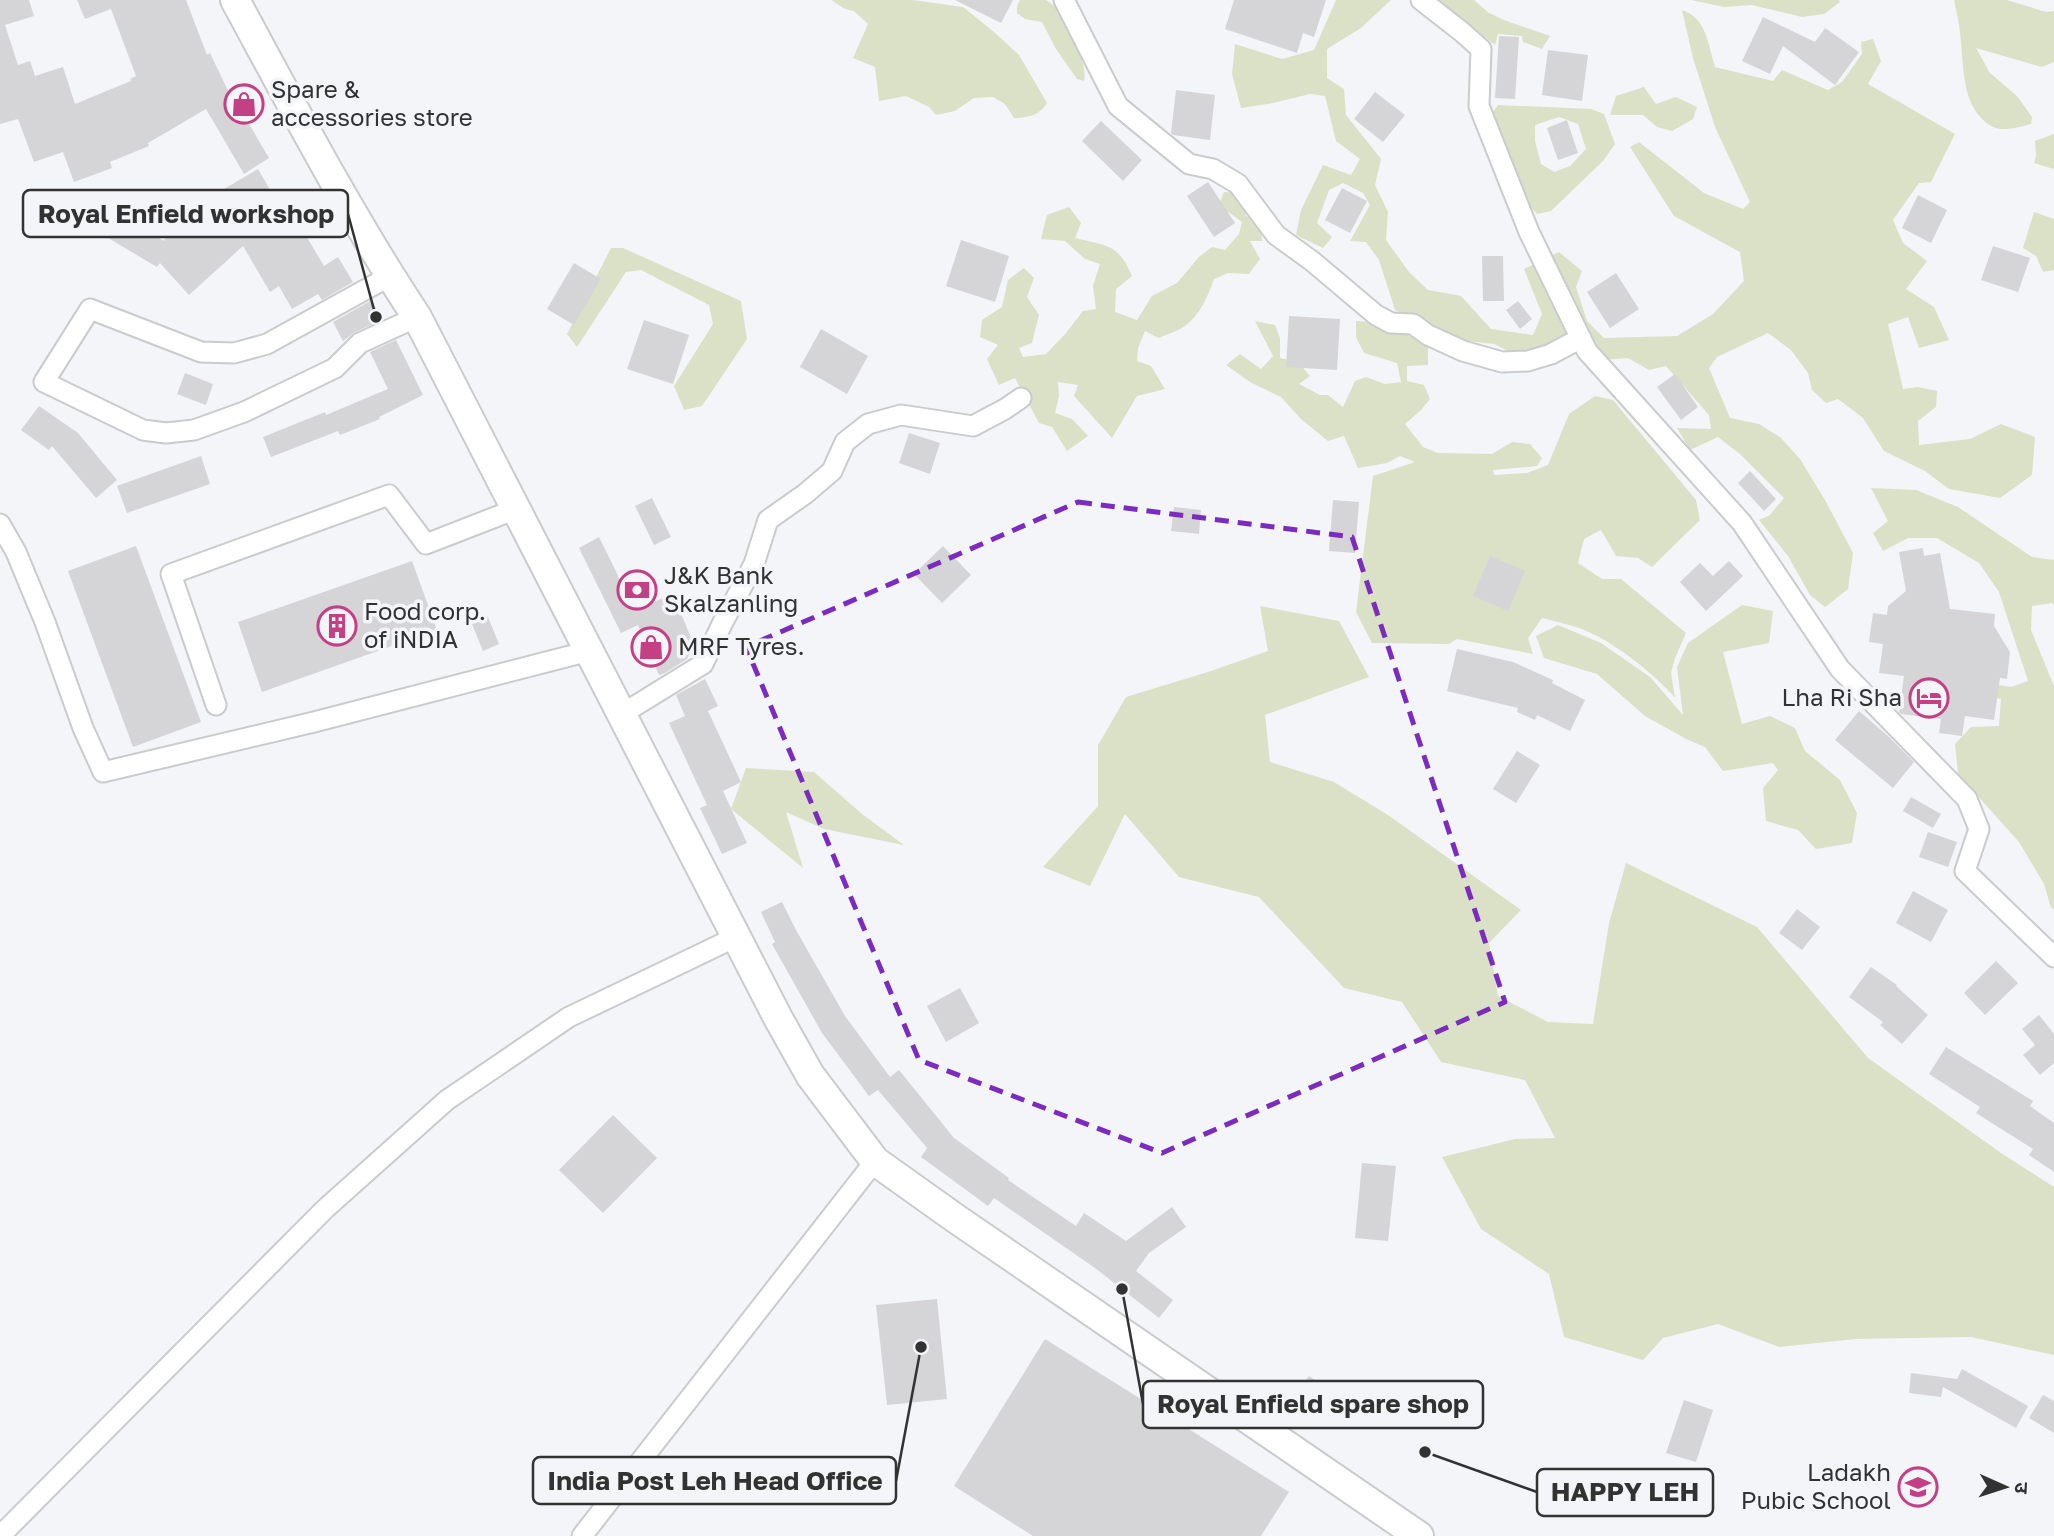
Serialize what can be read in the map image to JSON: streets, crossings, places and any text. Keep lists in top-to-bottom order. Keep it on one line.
{"places":{"shop":["Spare & accessories store","MRF Tyres."],"other":["Royal Enfield workshop","Royal Enfield spare shop","India Post Leh Head Office","HAPPY LEH"],"bank":["J&K Bank Skalzanling"],"building":["Food corp. of iNDIA"],"hotel":["Lha Ri Sha"],"school or university":["Ladakh Pubic School"]},"north":"right"}
